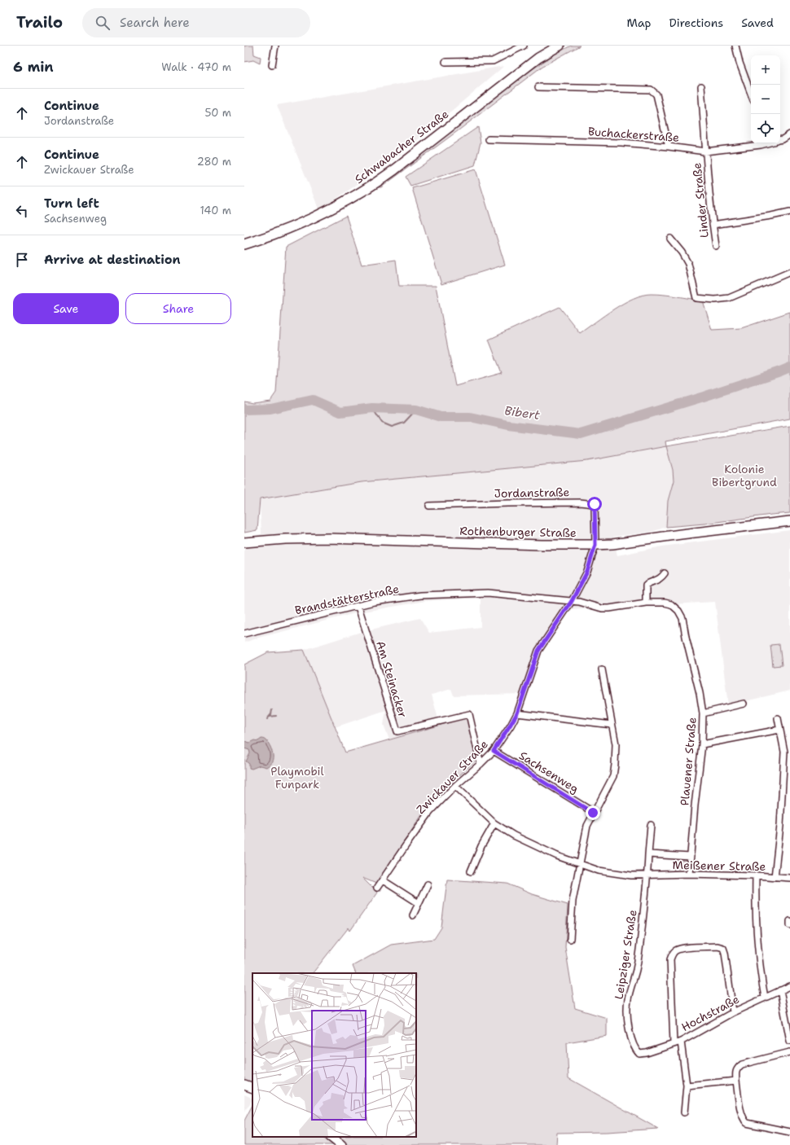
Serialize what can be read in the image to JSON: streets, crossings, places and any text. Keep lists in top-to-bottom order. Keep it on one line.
{"streets":{"main road":["Schwabacher Straße","Rothenburger Straße"],"street":["Buchackerstraße","Linder Straße","Jordanstraße","Brandstätterstraße","Am Steinacker","Plauener Straße","Sachsenweg","Zwickauer Straße","Meißener Straße","Leipziger Straße","Hochstraße"]},"crossings":[["Buchackerstraße","Linder Straße"],["Jordanstraße","Rothenburger Straße"],["Jordanstraße","Zwickauer Straße"],["Rothenburger Straße","Zwickauer Straße"],["Brandstätterstraße","Am Steinacker"],["Brandstätterstraße","Plauener Straße"],["Brandstätterstraße","Zwickauer Straße"],["Am Steinacker","Zwickauer Straße"],["Plauener Straße","Zwickauer Straße"],["Plauener Straße","Meißener Straße"],["Sachsenweg","Zwickauer Straße"],["Zwickauer Straße","Meißener Straße"],["Meißener Straße","Leipziger Straße"],["Leipziger Straße","Hochstraße"]],"water":["Bibert"],"parks":["Kolonie Bibertgrund","Playmobil Funpark"],"page":{"header":"Trailo","search":"Search here","nav":["Map","Directions","Saved"],"heading":["6 min","Walk · 470 m"],"map_buttons":["+","−"],"list":[["Continue","Jordanstraße","50 m"],["Continue","Zwickauer Straße","280 m"],["Turn left","Sachsenweg","140 m"],"Arrive at destination"],"buttons":["Save","Share"]}}
